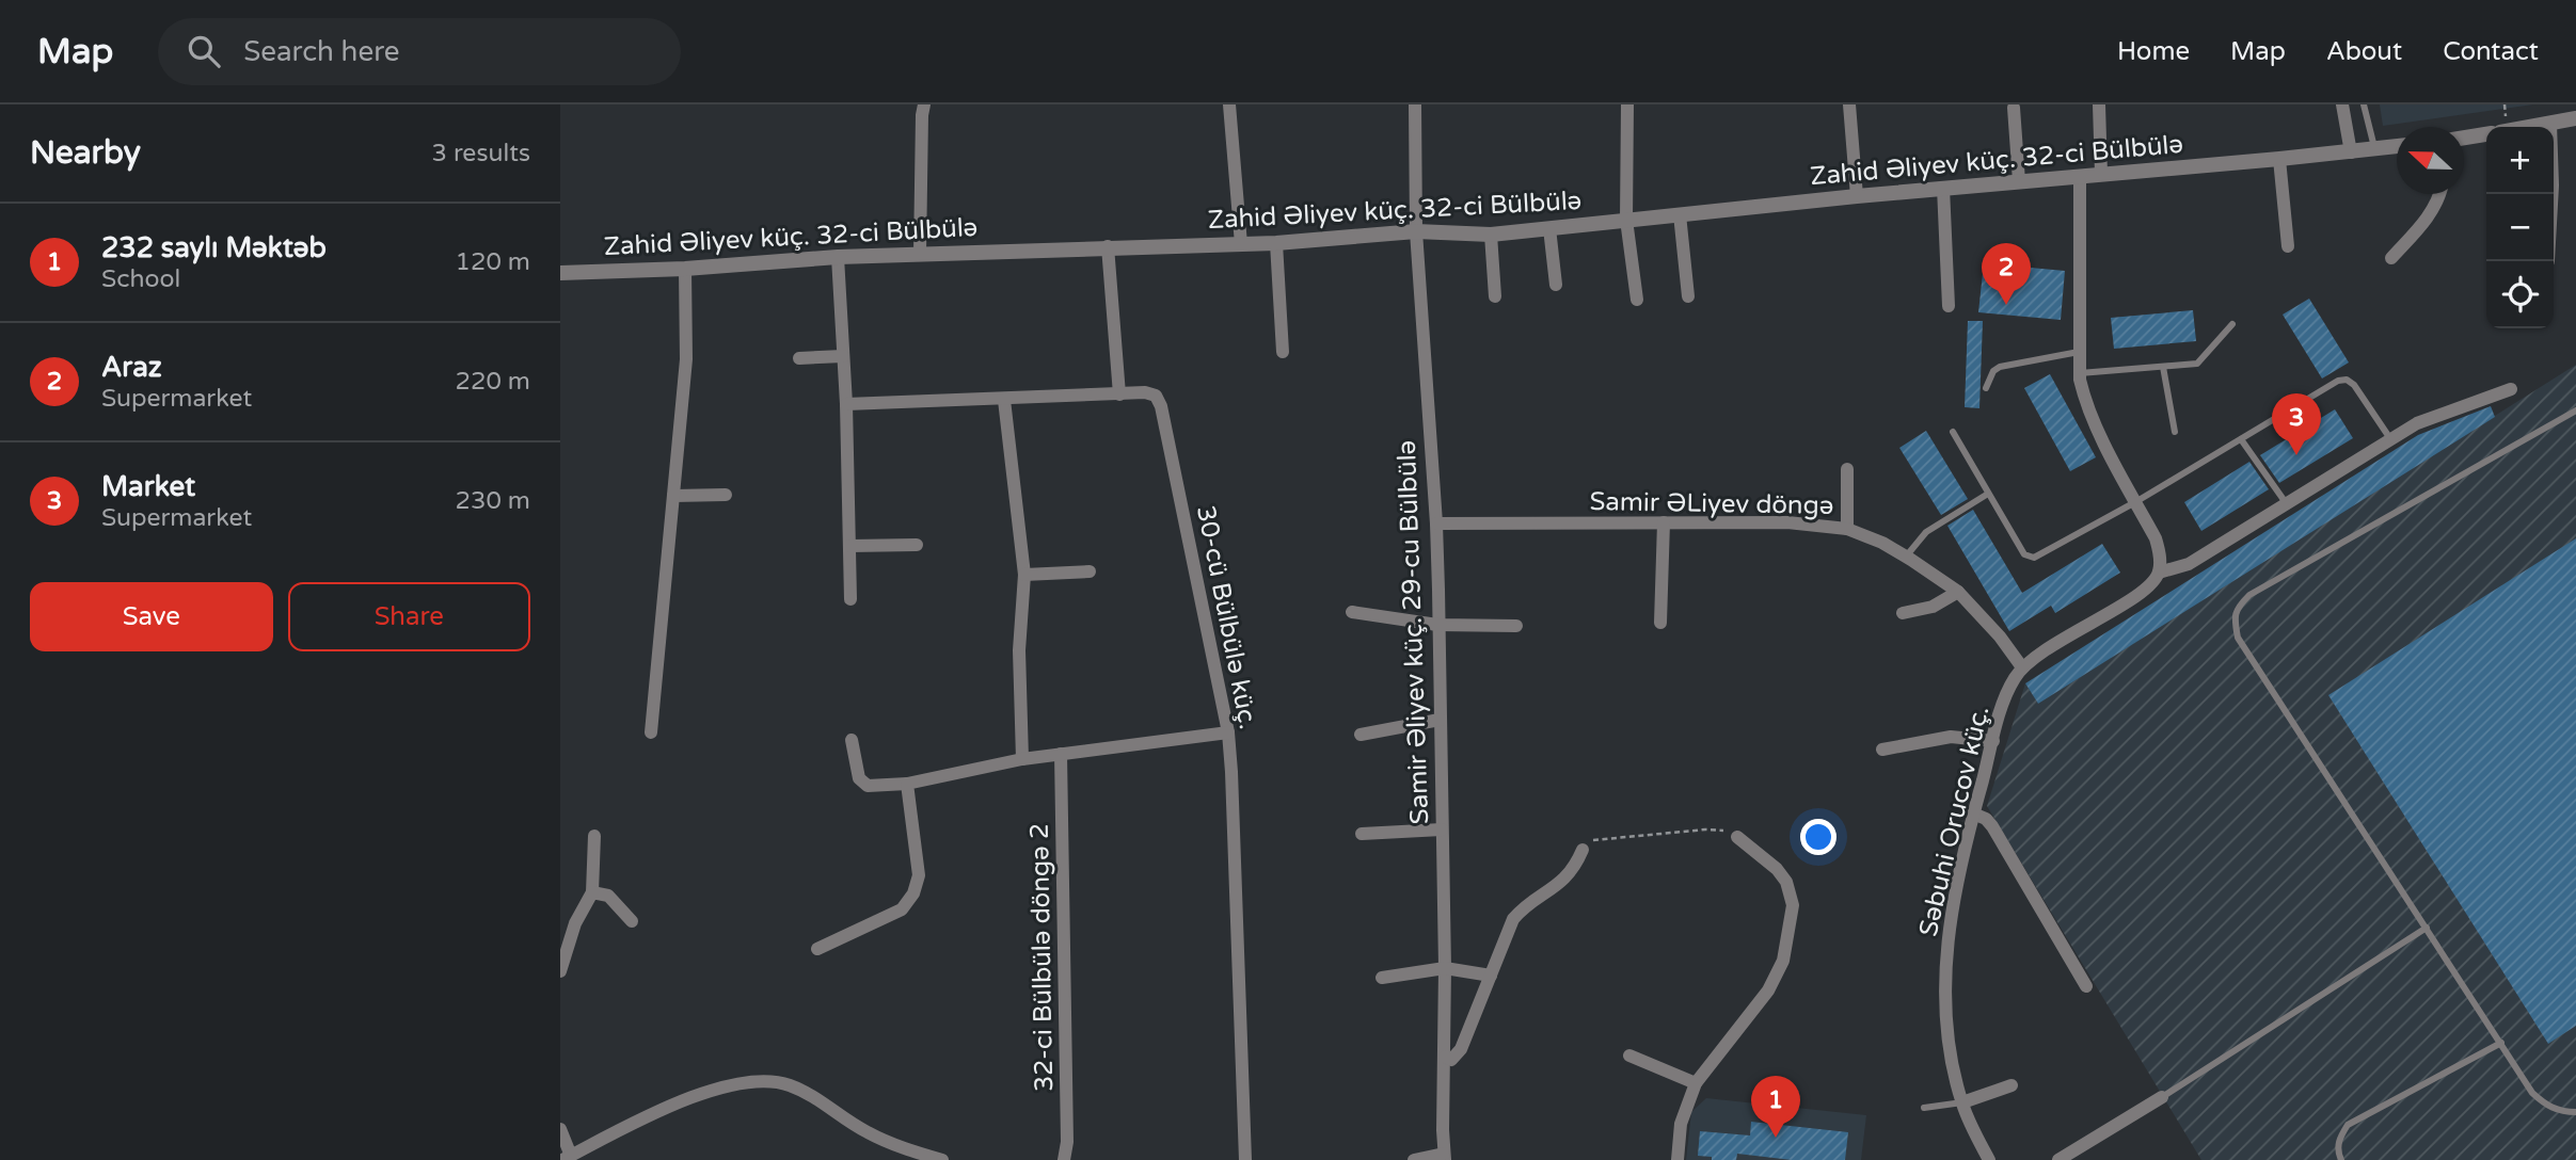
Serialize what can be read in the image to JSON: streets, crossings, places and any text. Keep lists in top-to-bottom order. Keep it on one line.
{"streets":{"street":["Zahid Əliyev küç. 32-ci Bülbülə","Samir ƏLiyev döngə","30-cü Bülbülə küç.","Samir Əliyev küç. 29-cu Bülbülə","Səbuhi Orucov küç.","32-ci Bülbülə döngə 2"]},"crossings":[["Zahid Əliyev küç. 32-ci Bülbülə","Samir Əliyev küç. 29-cu Bülbülə"],["Samir ƏLiyev döngə","Samir Əliyev küç. 29-cu Bülbülə"],["Samir ƏLiyev döngə","Səbuhi Orucov küç."]],"north":"left","page":{"header":"Map","search":"Search here","nav":["Home","Map","About","Contact"],"heading":["Nearby","3 results"],"map_buttons":["+","−"],"list":[{"mark":"1","name":"232 saylı Məktəb","note":"School","value":"120 m"},{"mark":"2","name":"Araz","note":"Supermarket","value":"220 m"},{"mark":"3","name":"Market","note":"Supermarket","value":"230 m"}],"pins":["2","3","1"],"buttons":["Save","Share"]}}
